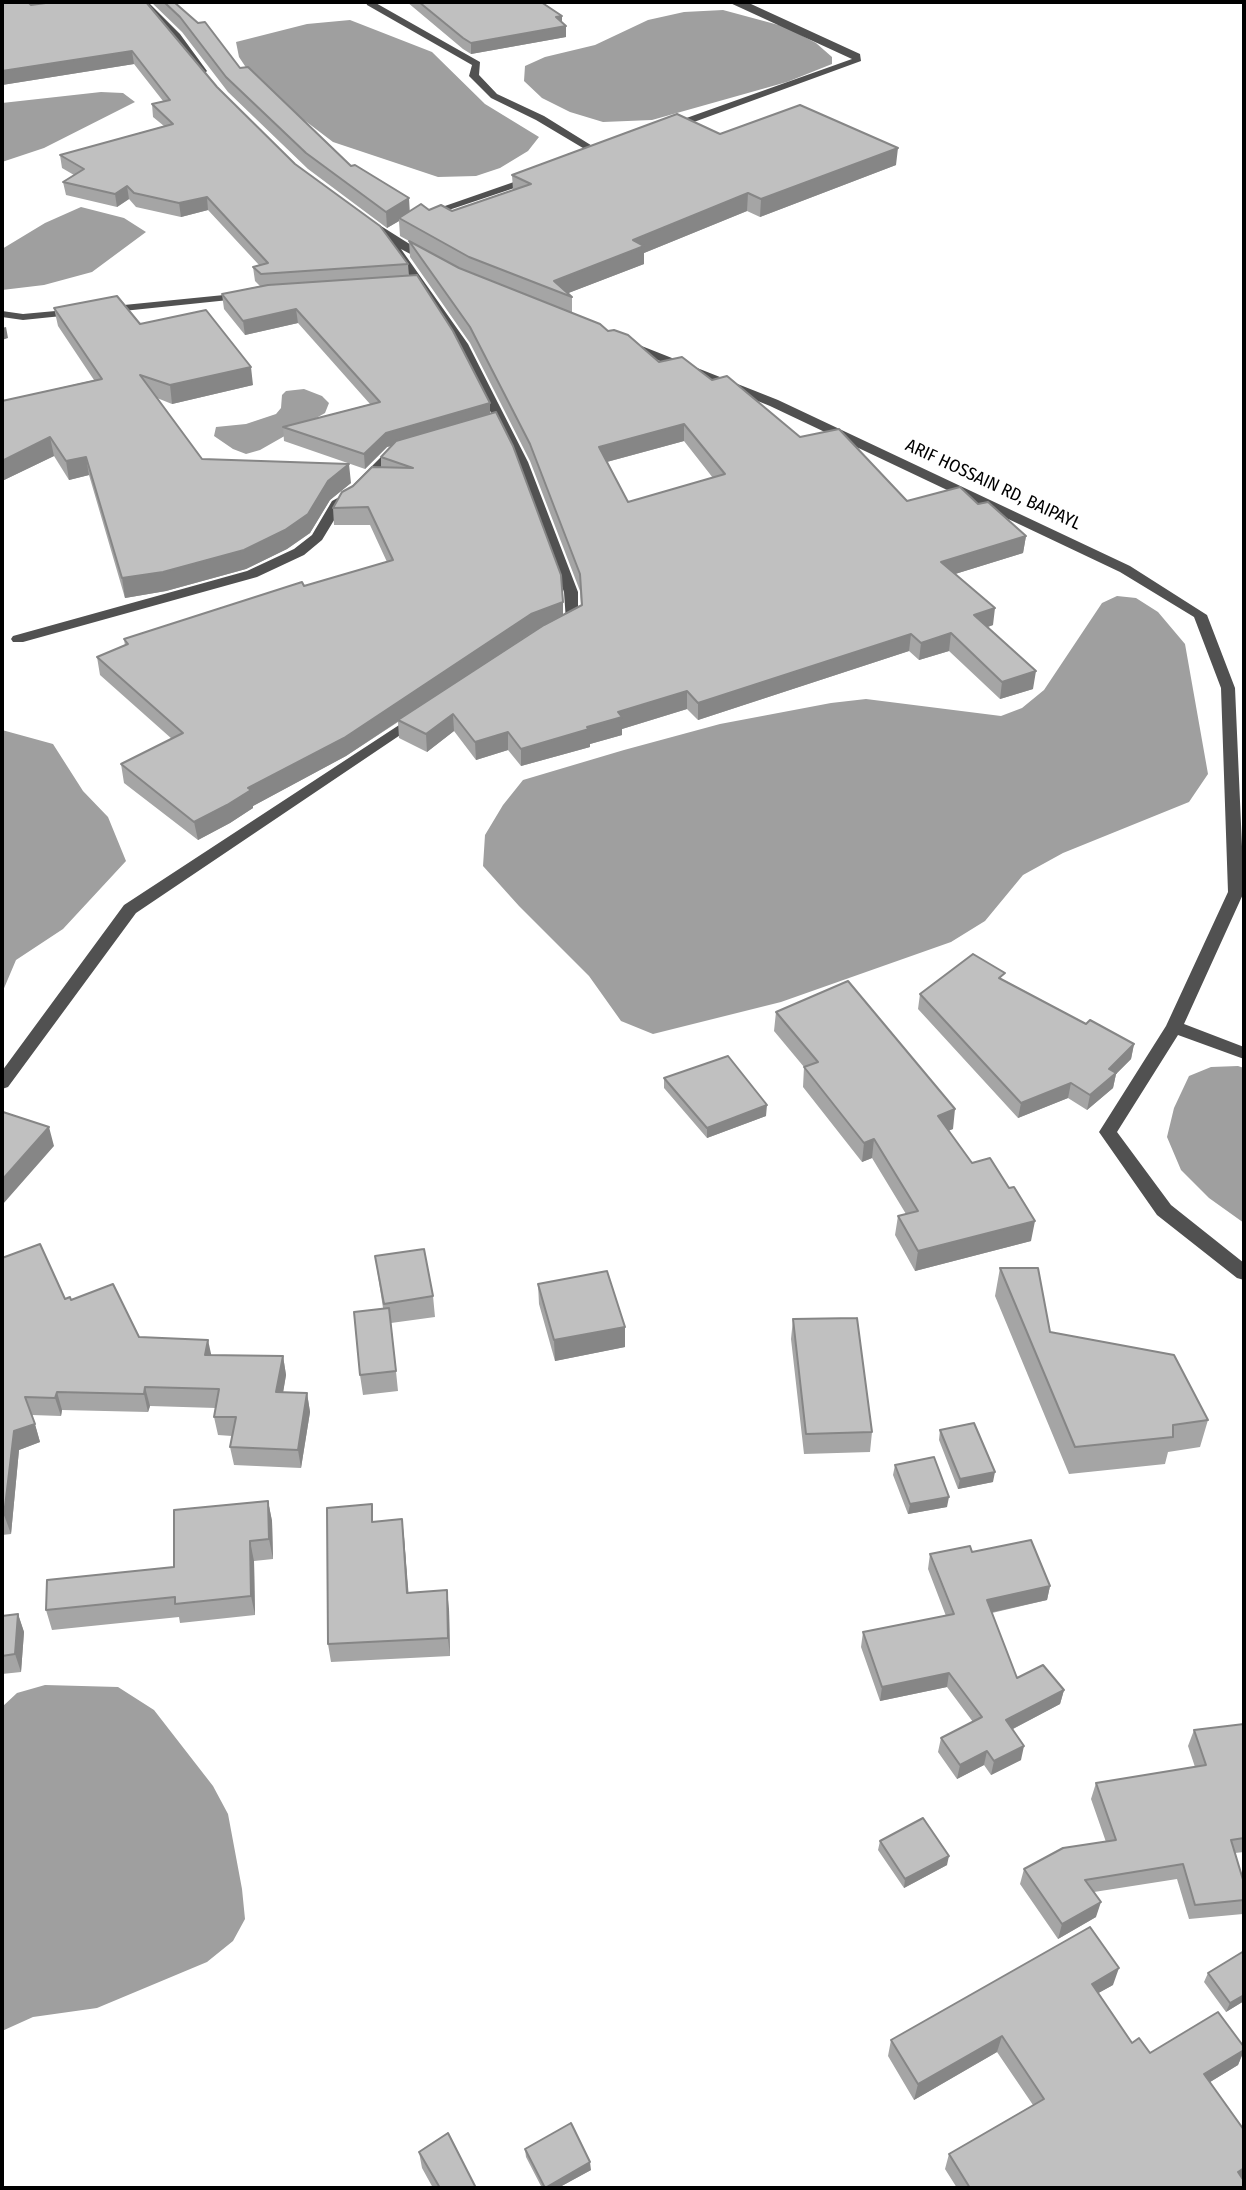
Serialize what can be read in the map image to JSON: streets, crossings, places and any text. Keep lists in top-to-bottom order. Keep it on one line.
{"streets":{"street":["ARIF HOSSAIN RD, BAIPAYL"]}}
